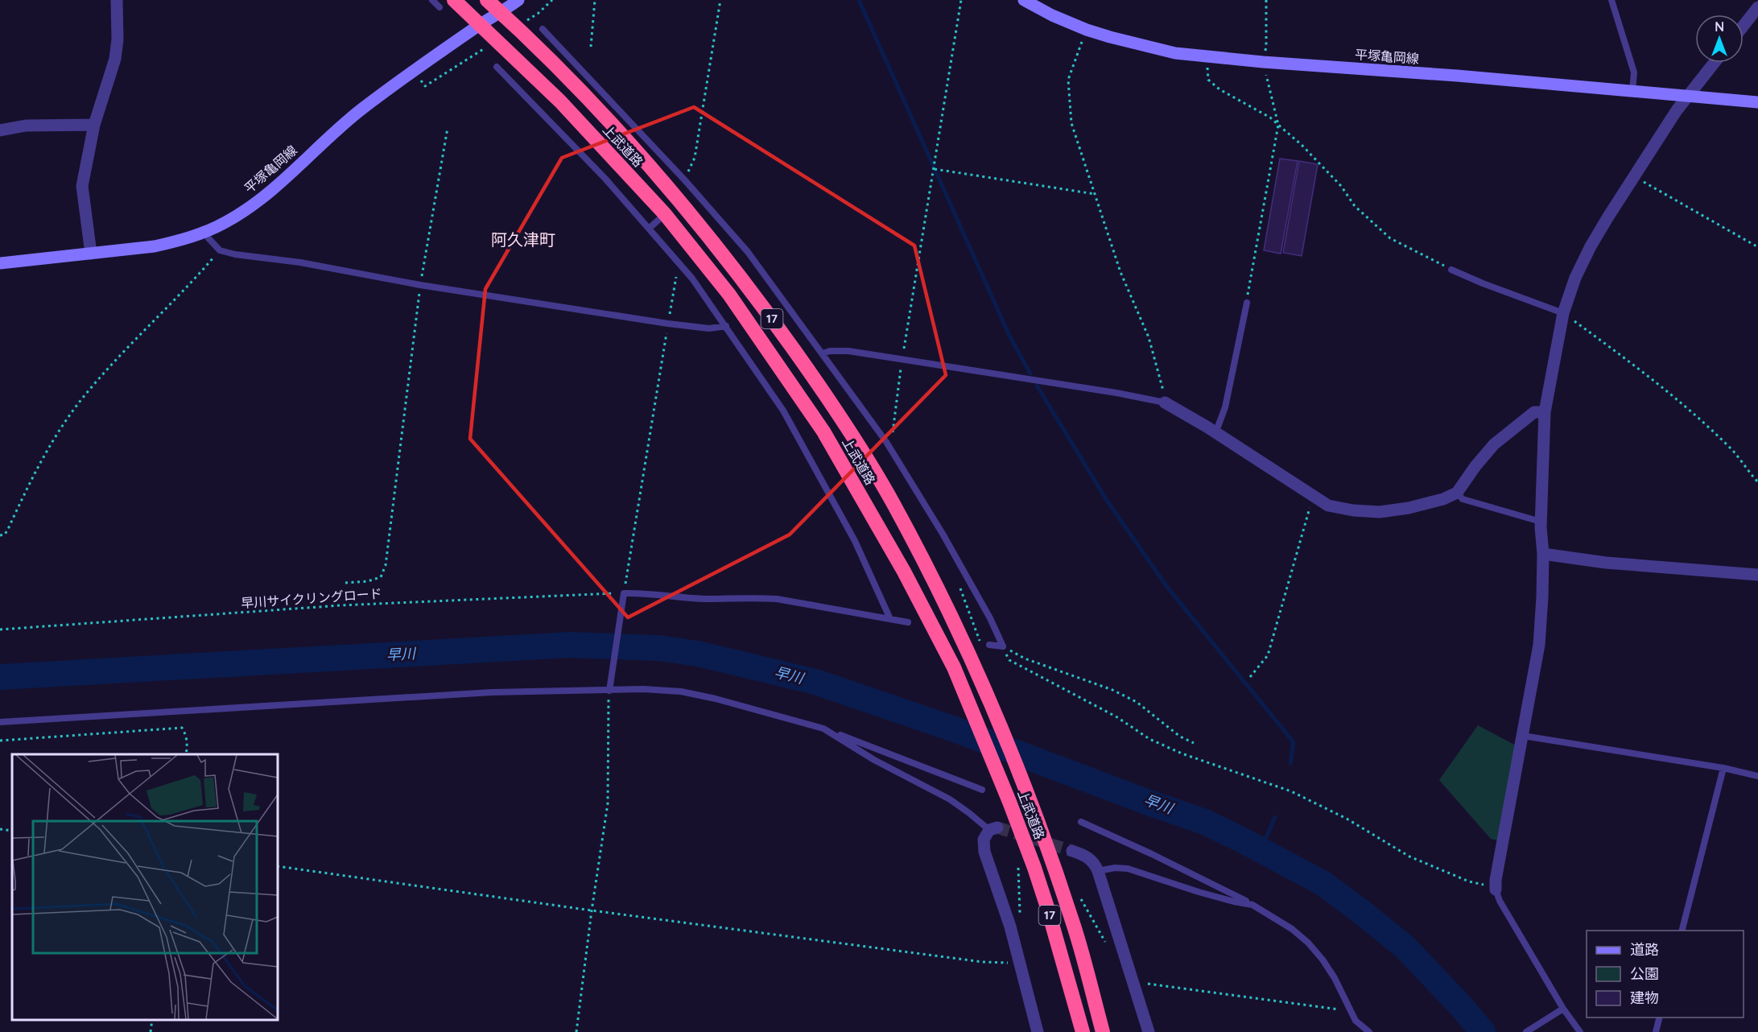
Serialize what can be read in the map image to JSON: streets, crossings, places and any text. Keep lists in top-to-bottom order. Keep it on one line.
{"streets":{"highway":["上武道路","17"],"main road":["平塚亀岡線"],"path":["早川サイクリングロード"]},"crossings":[["平塚亀岡線","上武道路"]],"districts":["阿久津町"],"water":["早川"],"legend":["道路","公園","建物"],"north":"top"}
